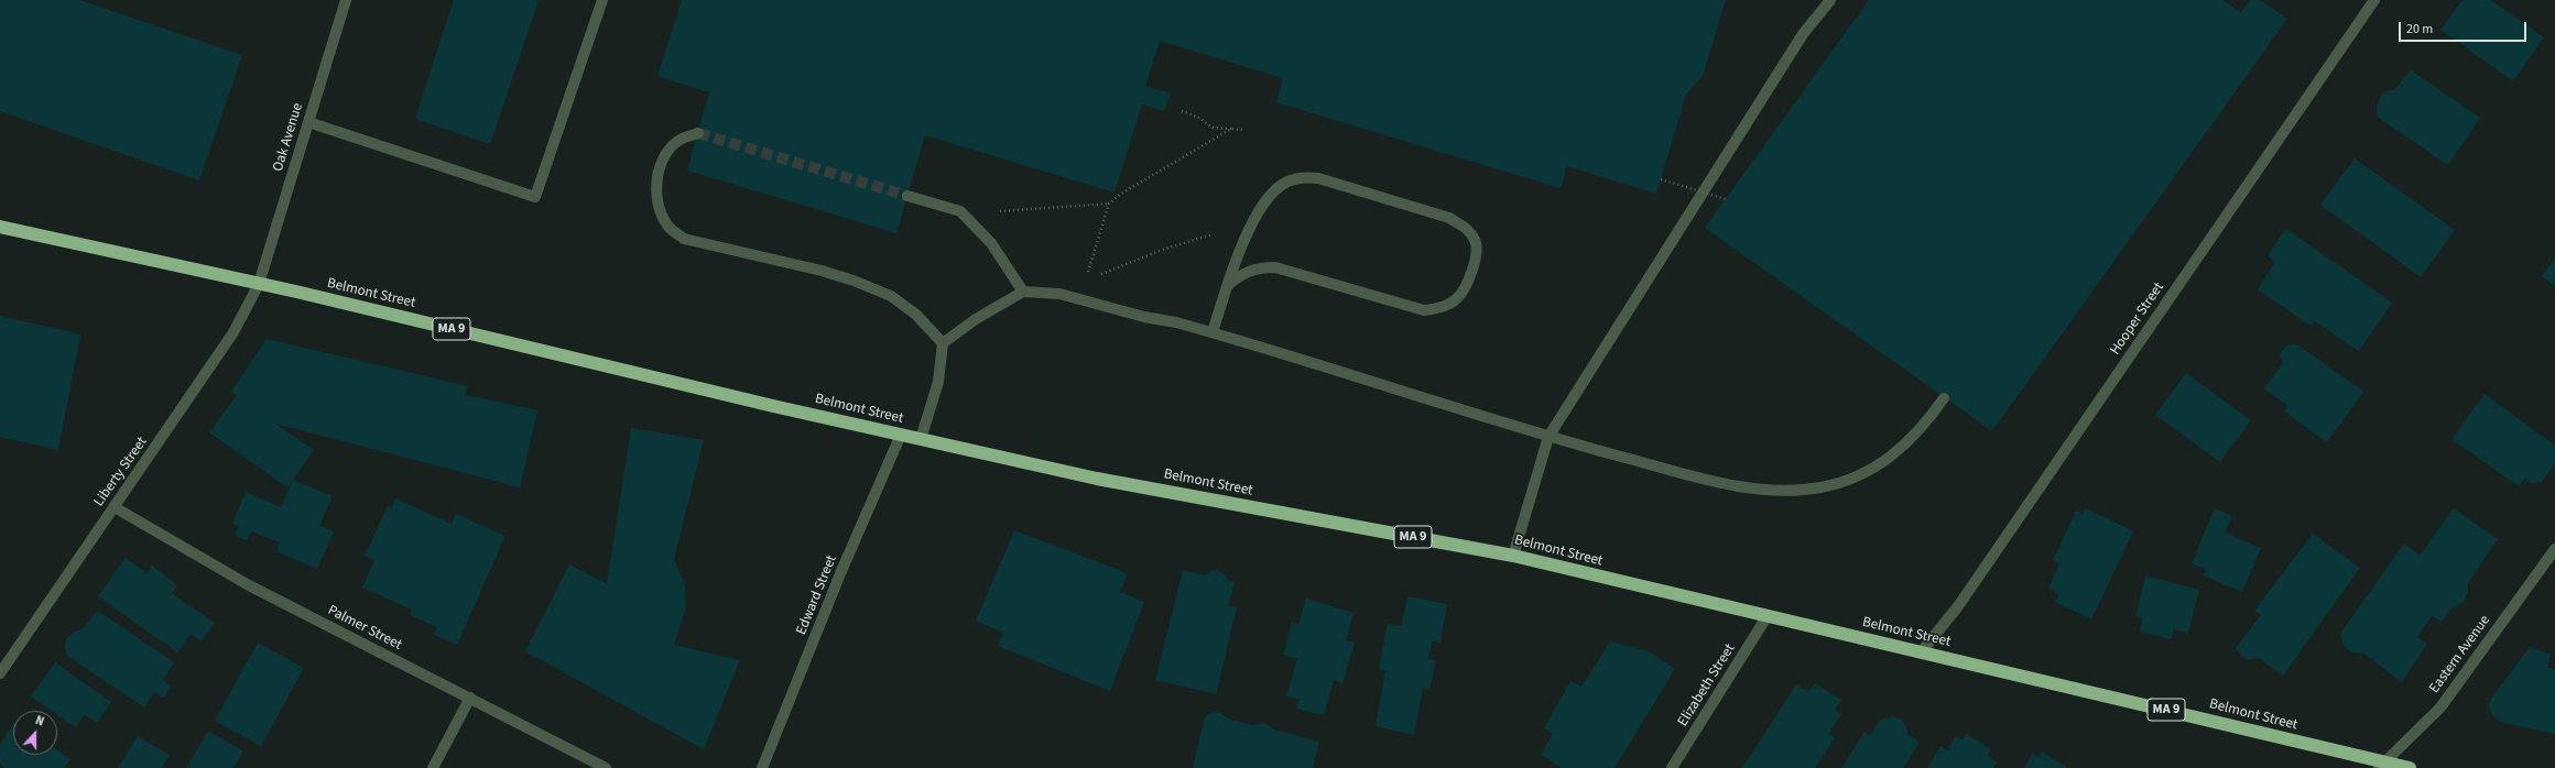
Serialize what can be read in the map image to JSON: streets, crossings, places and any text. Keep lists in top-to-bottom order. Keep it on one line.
{"streets":{"highway":["Belmont Street","MA 9"],"street":["Oak Avenue","Hooper Street","Liberty Street","Edward Street","Palmer Street","Eastern Avenue","Elizabeth Street"]},"crossings":[["Oak Avenue","Belmont Street"],["Oak Avenue","Liberty Street"],["Belmont Street","Hooper Street"],["Belmont Street","Liberty Street"],["Belmont Street","Edward Street"],["Belmont Street","Eastern Avenue"],["Belmont Street","Elizabeth Street"],["Liberty Street","Palmer Street"]],"scale_bar":"20 m","north":"top"}
